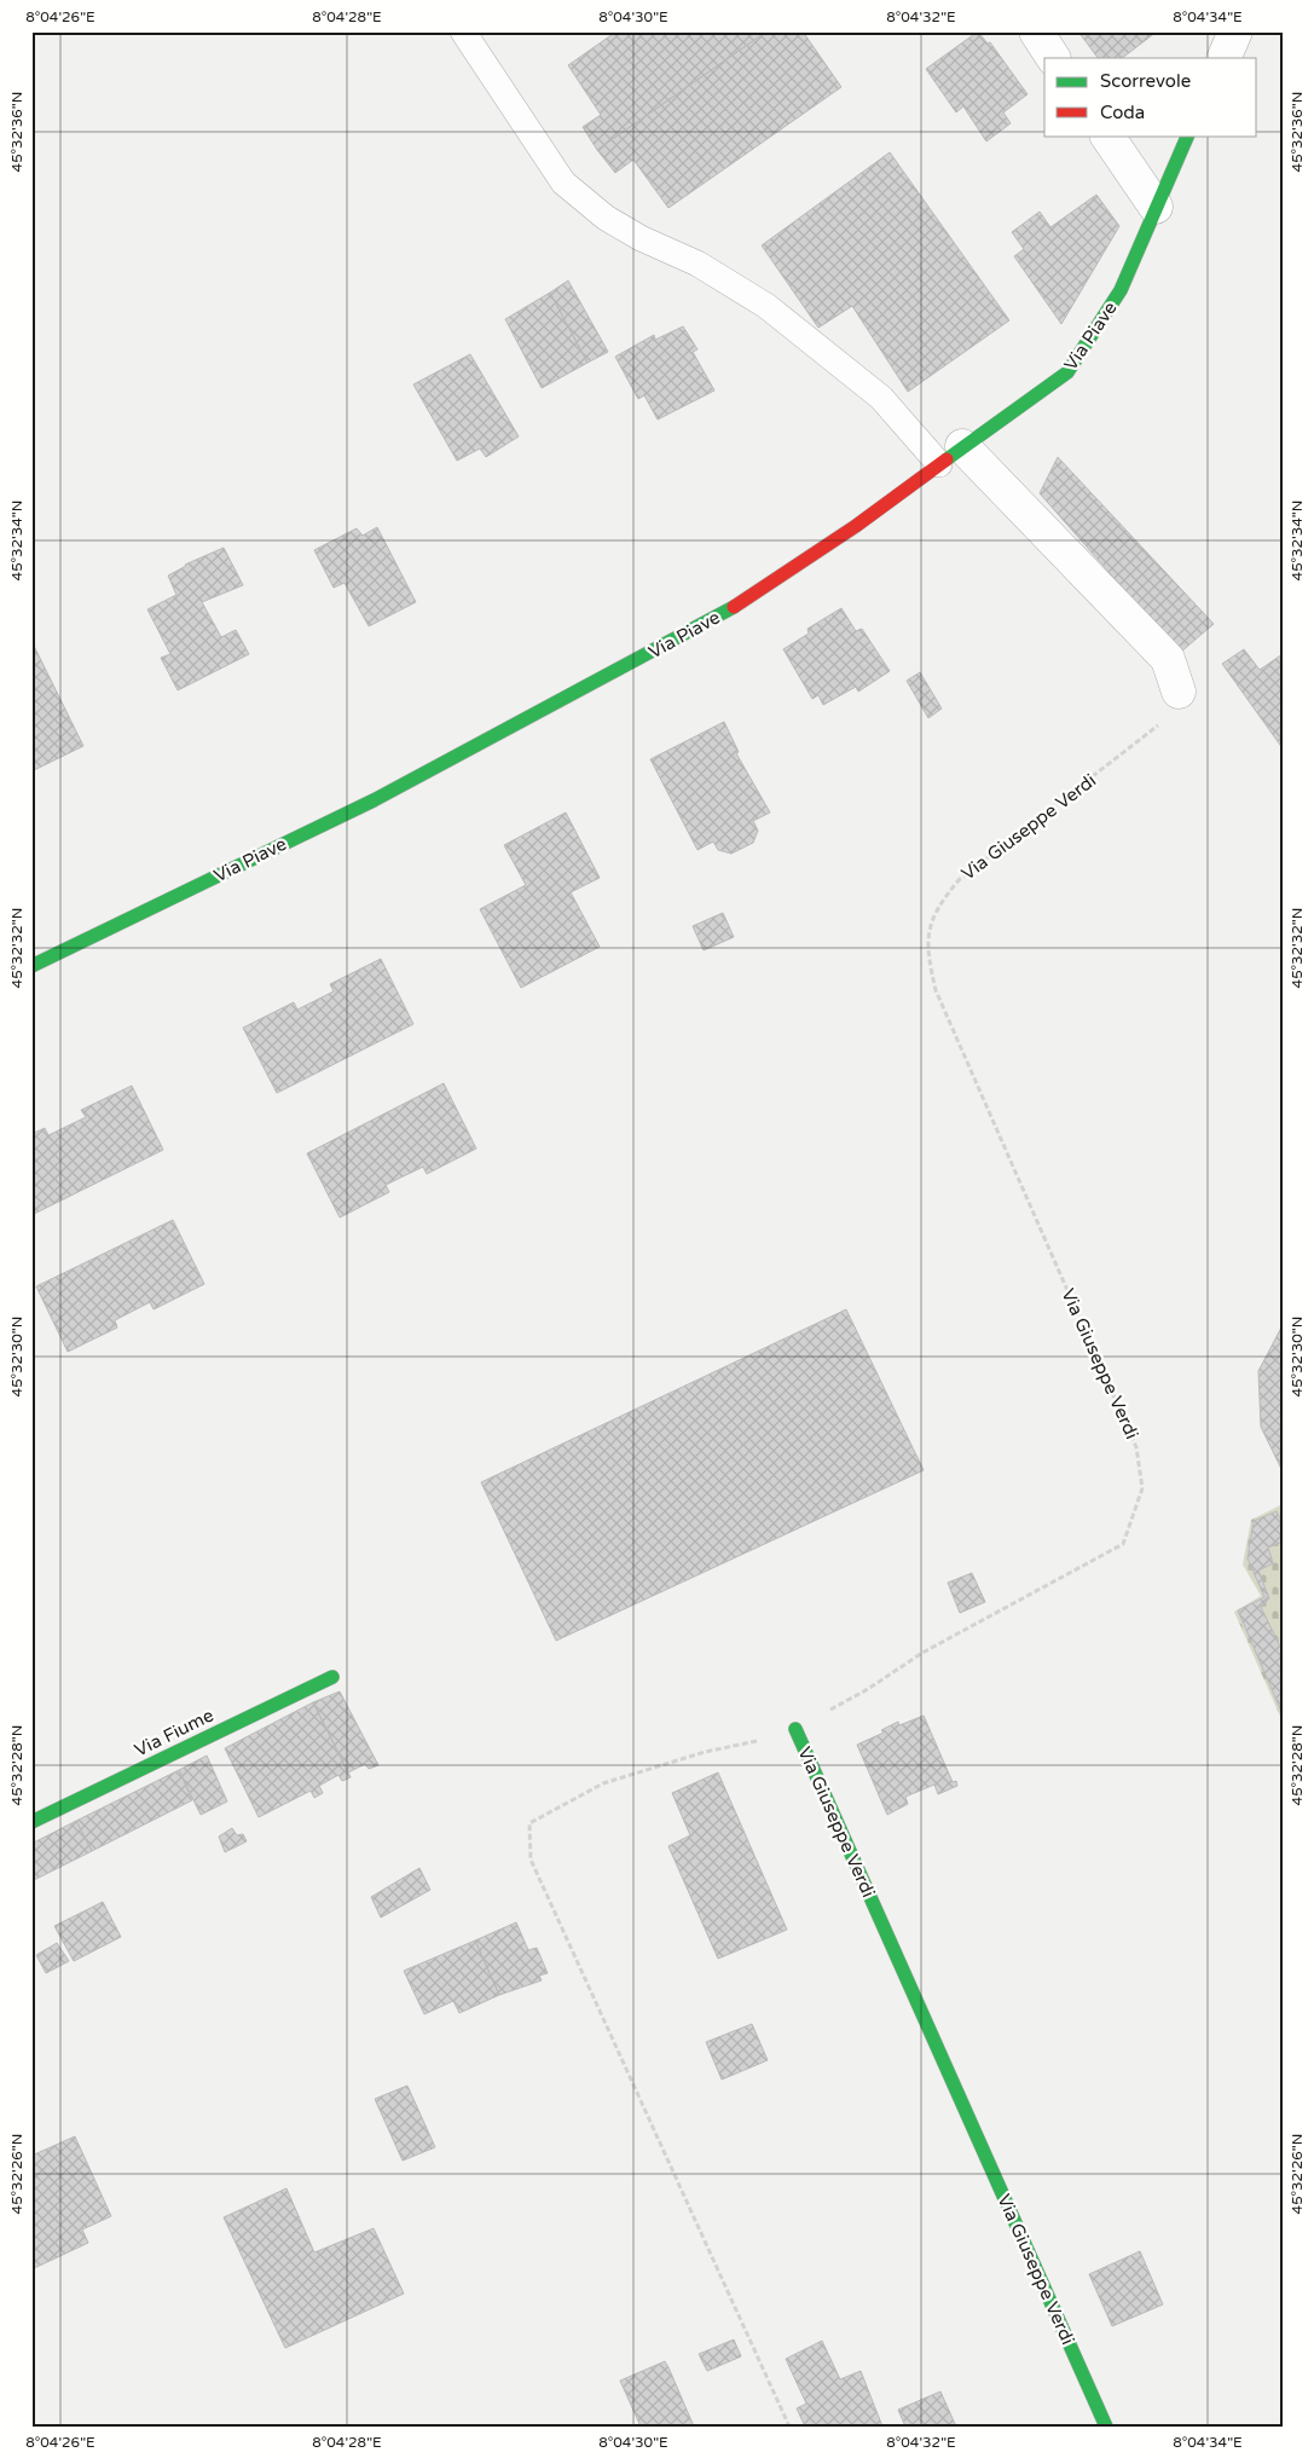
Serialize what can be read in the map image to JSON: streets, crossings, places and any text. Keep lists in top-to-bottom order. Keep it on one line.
{"streets":{"street":["Via Piave","Via Giuseppe Verdi","Via Fiume"]},"legend":["Scorrevole","Coda"],"coordinates":["8°04'26\"E","8°04'28\"E","8°04'30\"E","8°04'32\"E","8°04'34\"E","45°32'36\"N","45°32'34\"N","45°32'32\"N","45°32'30\"N","45°32'28\"N","45°32'26\"N"]}
